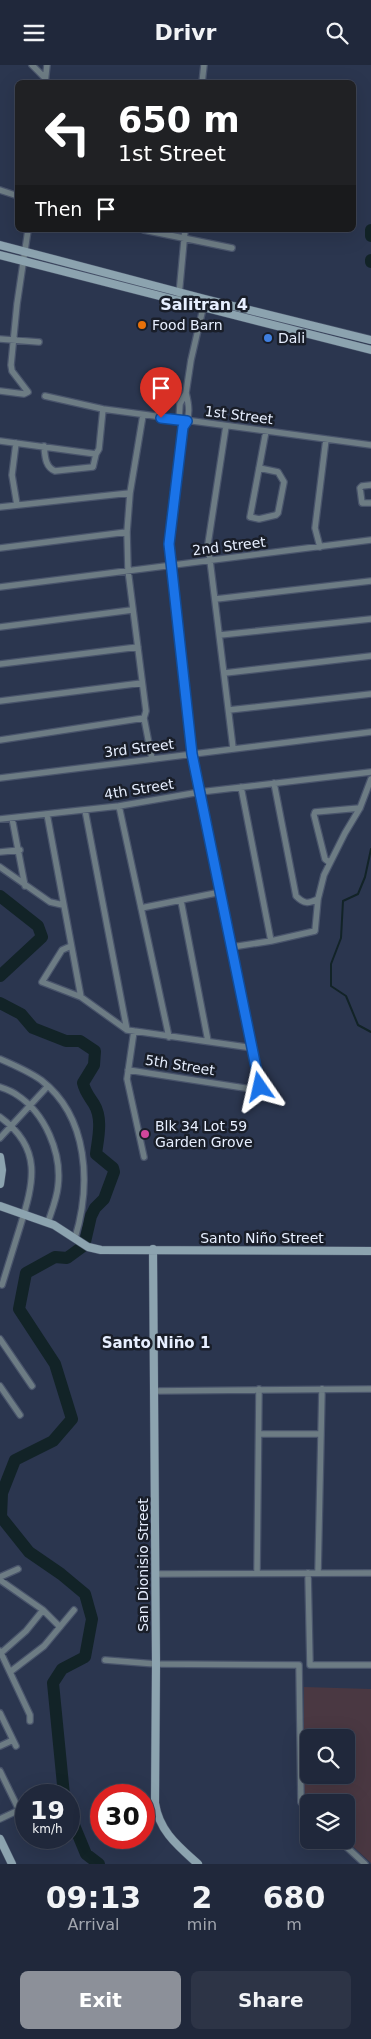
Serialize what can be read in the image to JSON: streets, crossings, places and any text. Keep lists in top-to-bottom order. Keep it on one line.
{"streets":{"street":["1st Street","2nd Street","3rd Street","4th Street","5th Street","Santo Niño Street","San Dionisio Street"]},"crossings":[["Santo Niño Street","San Dionisio Street"]],"districts":["Salitran 4","Santo Niño 1"],"places":["Food Barn","Dali","Blk 34 Lot 59 Garden Grove"],"page":{"header":"Drivr","turn":["650 m","1st Street"],"then":"Then","speed":"19 km/h","limit":"30","eta":["09:13","Arrival","2","min","680","m"],"buttons":["Exit","Share"]}}
